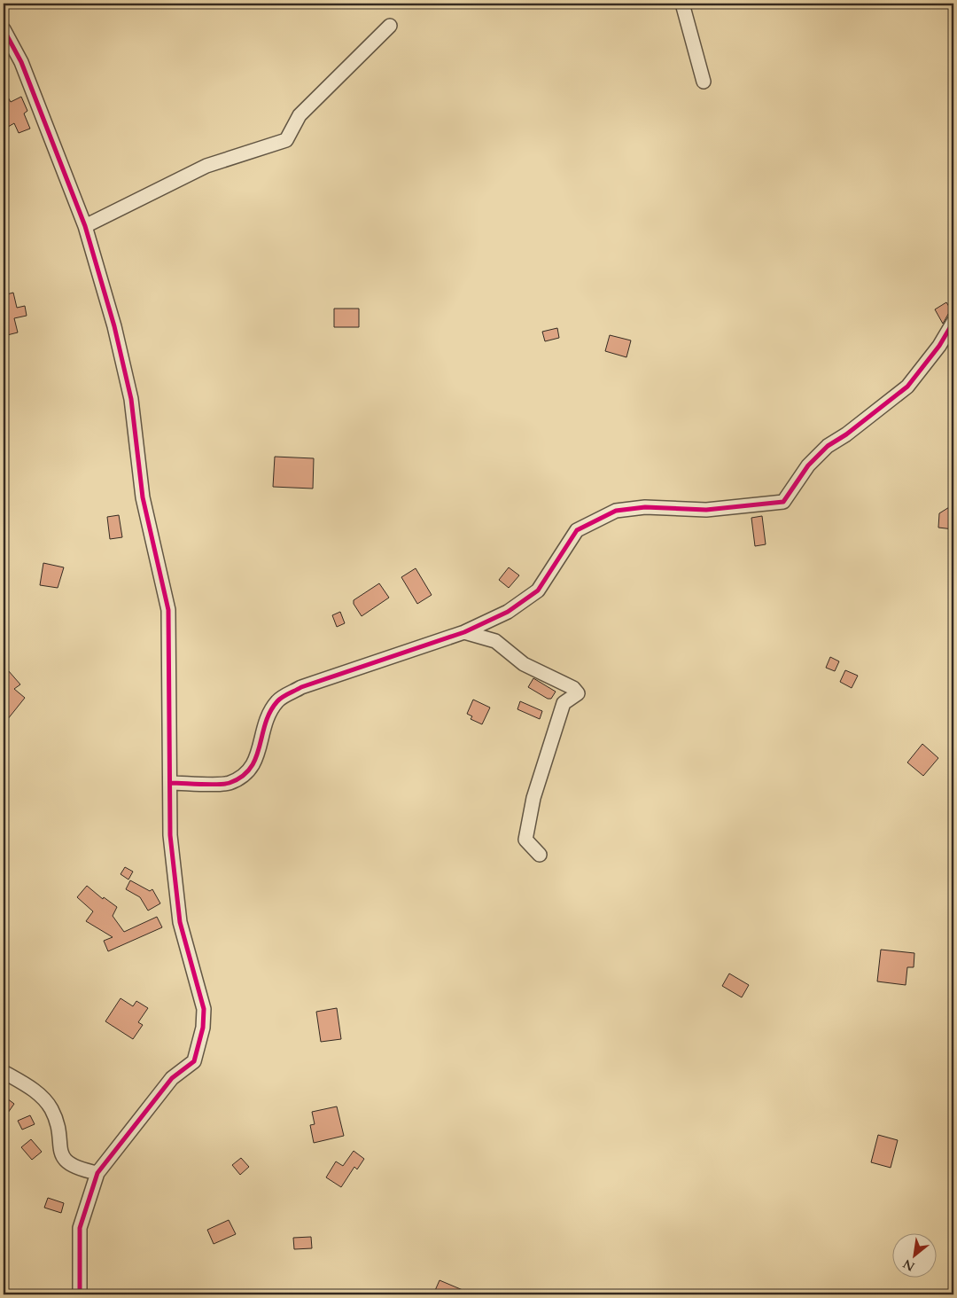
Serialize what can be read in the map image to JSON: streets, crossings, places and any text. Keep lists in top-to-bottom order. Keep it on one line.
{"north":"bottom left"}
